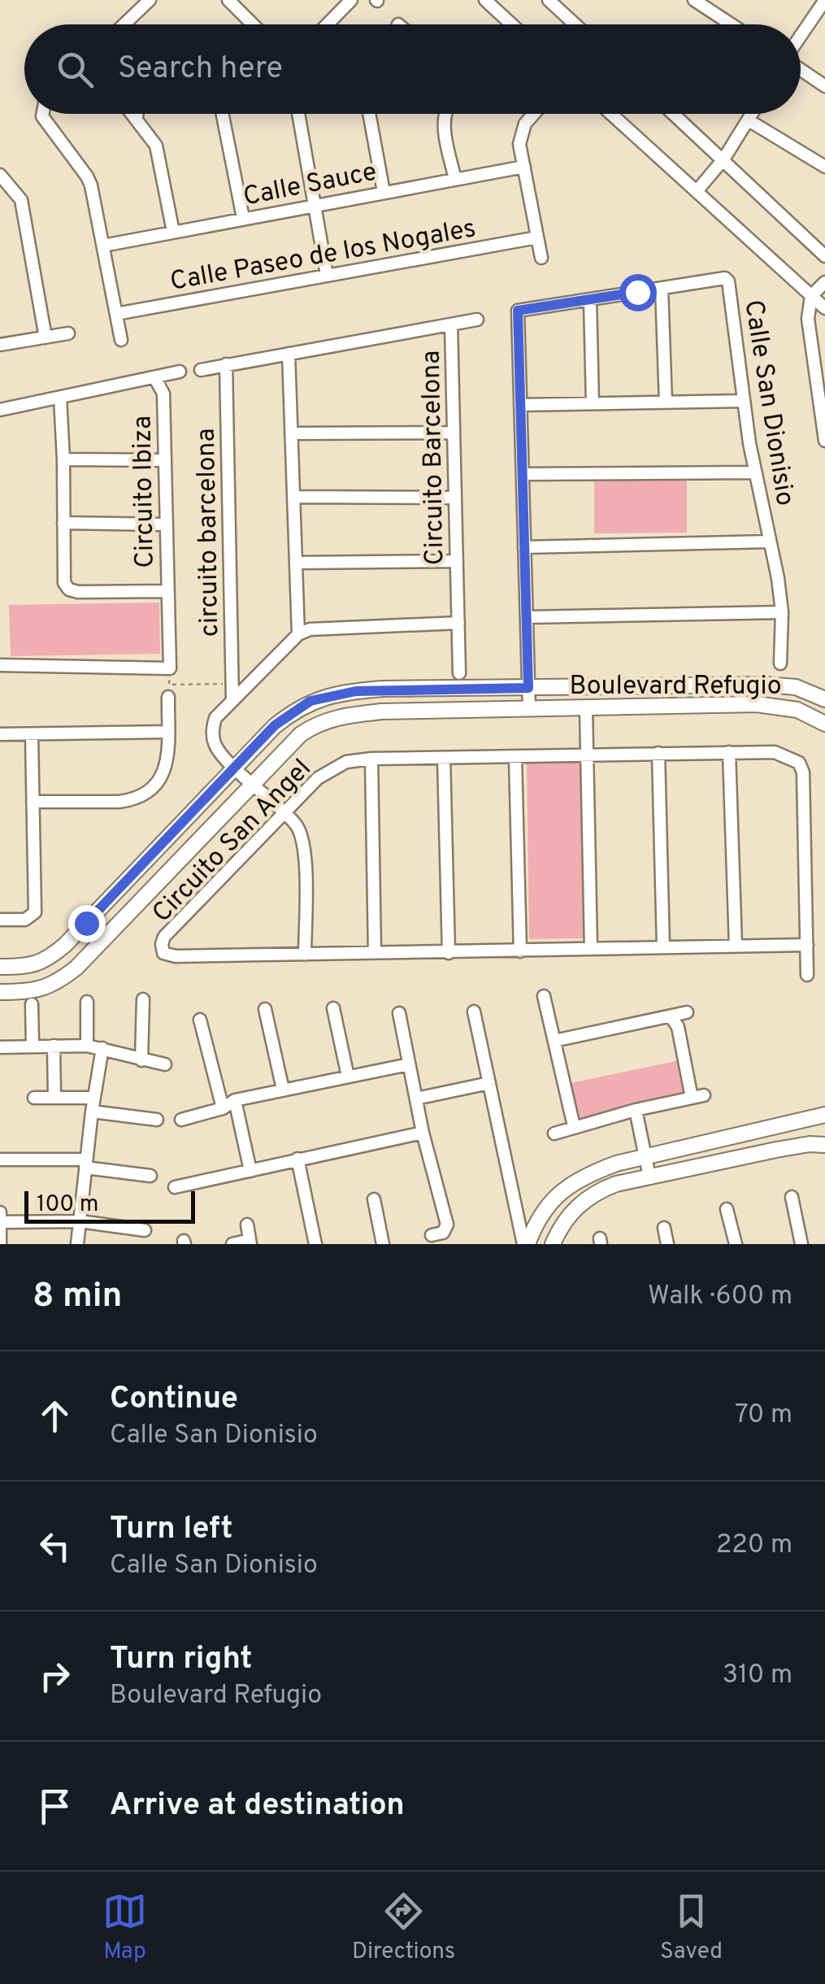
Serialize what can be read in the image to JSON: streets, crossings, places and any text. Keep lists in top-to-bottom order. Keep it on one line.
{"streets":{"street":["Calle Sauce","Calle Paseo de los Nogales","Calle San Dionisio","Circuito Barcelona","Circuito Ibiza","circuito barcelona","Boulevard Refugio","Circuito San Angel"]},"crossings":[["Calle San Dionisio","Boulevard Refugio"],["Circuito Barcelona","circuito barcelona"]],"scale_bar":"100 m","page":{"search":"Search here","scale":"100 m","heading":["8 min","Walk · 600 m"],"list":[["Continue","Calle San Dionisio","70 m"],["Turn left","Calle San Dionisio","220 m"],["Turn right","Boulevard Refugio","310 m"],"Arrive at destination"],"nav":["Map","Directions","Saved"]}}
